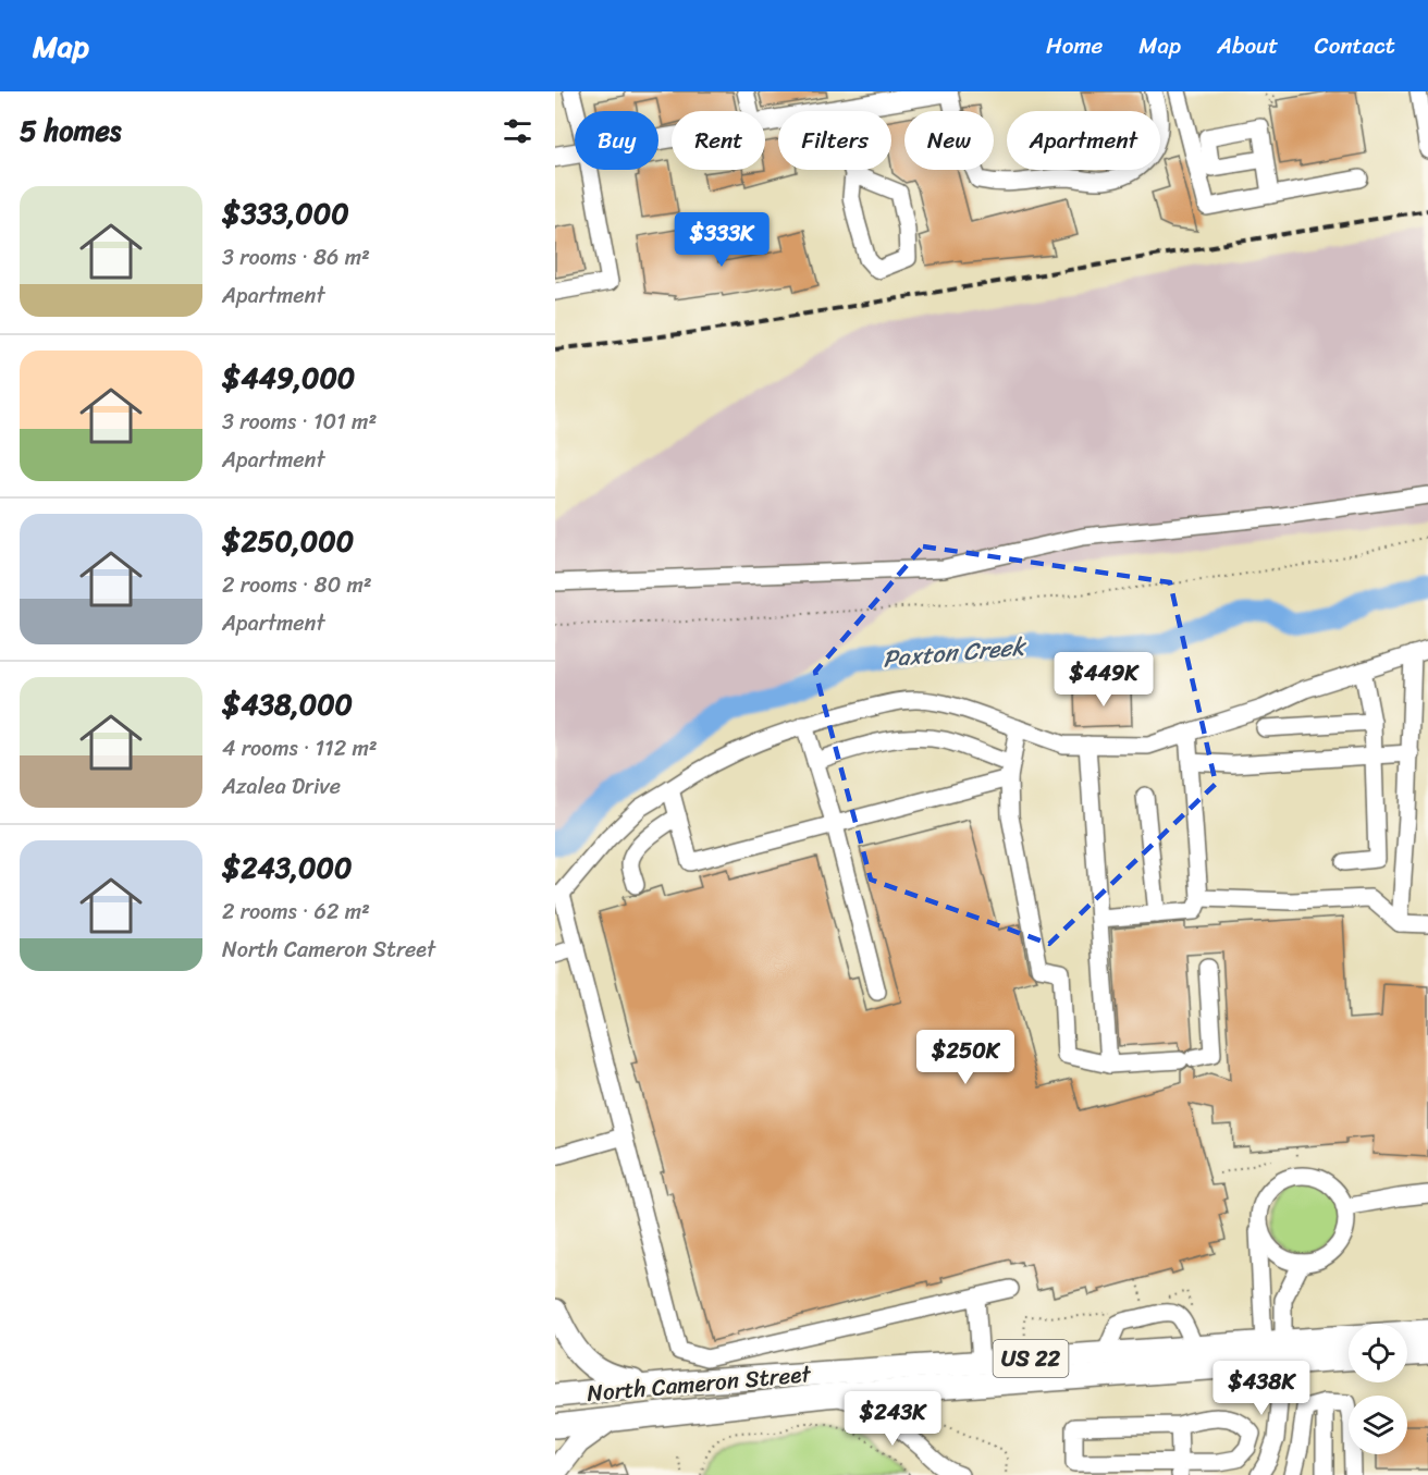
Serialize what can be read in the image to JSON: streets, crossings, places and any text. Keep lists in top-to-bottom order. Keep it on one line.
{"streets":{"highway":["US 22","North Cameron Street"]},"crossings":[["US 22","North Cameron Street"]],"water":["Paxton Creek"],"page":{"header":"Map","nav":["Home","Map","About","Contact"],"heading":"5 homes","chip":["Buy","Rent","Filters","New","Apartment"],"list":[{"name":"$333,000","note":"3 rooms · 86 m² · Apartment"},{"name":"$449,000","note":"3 rooms · 101 m² · Apartment"},{"name":"$250,000","note":"2 rooms · 80 m² · Apartment"},{"name":"$438,000","note":"4 rooms · 112 m² · Azalea Drive"},{"name":"$243,000","note":"2 rooms · 62 m² · North Cameron Street"}],"price":["$333K","$449K","$250K","$438K","$243K"]}}
